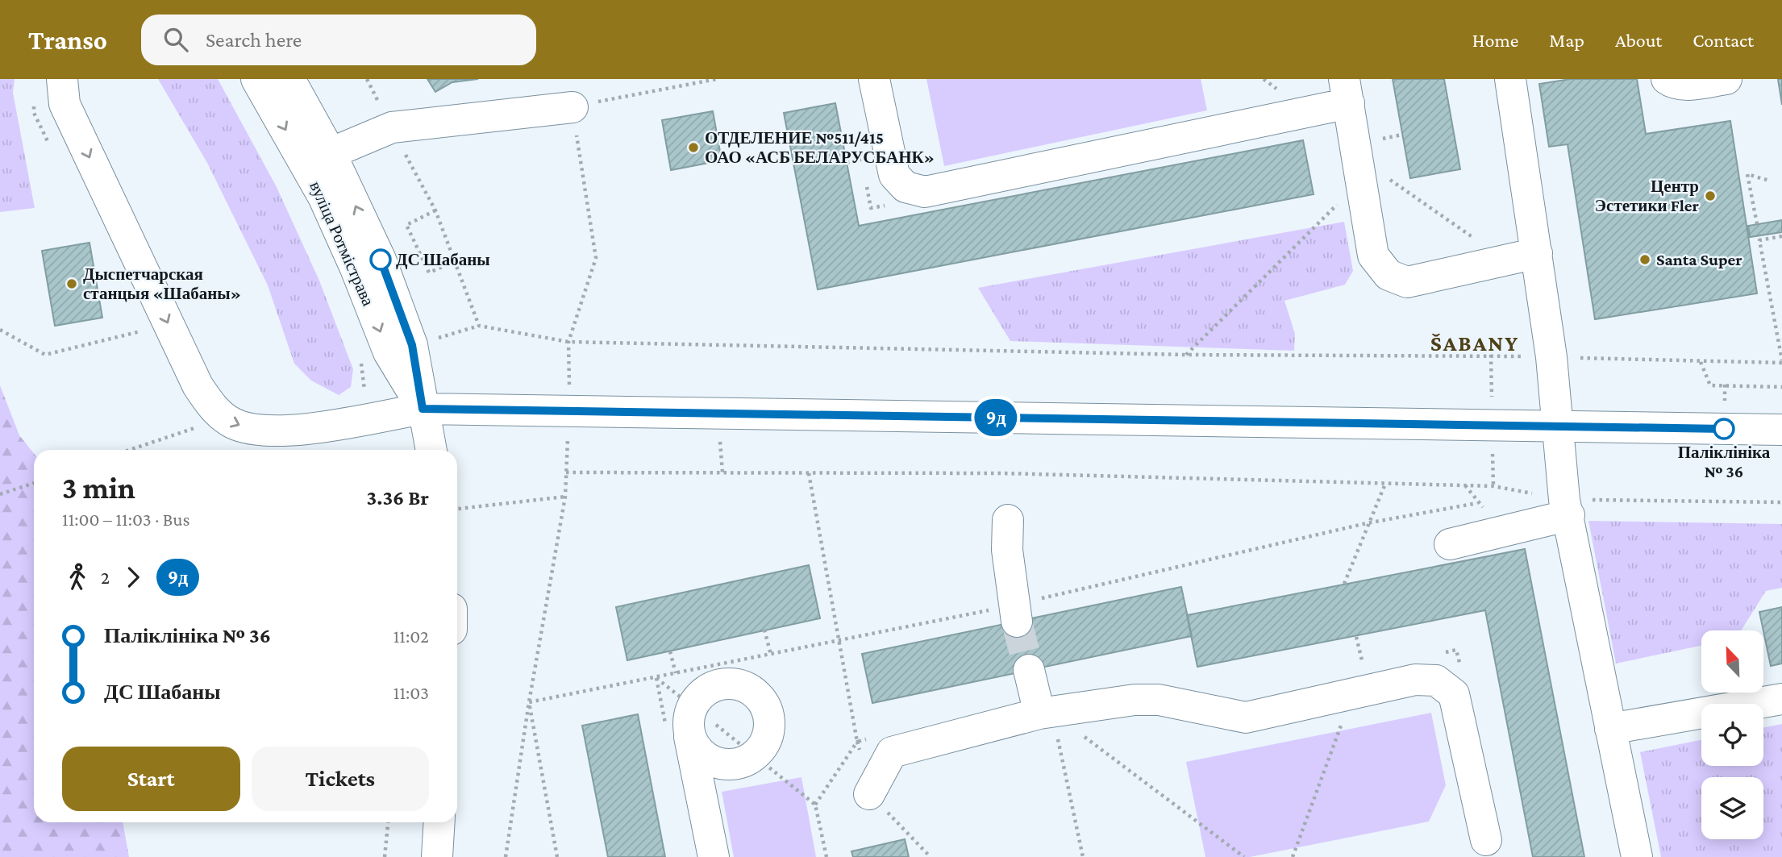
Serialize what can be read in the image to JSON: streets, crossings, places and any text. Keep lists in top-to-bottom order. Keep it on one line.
{"streets":{"street":["вуліца Ротмістрава"]},"districts":["ŠABANY"],"places":["ОТДЕЛЕНИЕ №511/415 ОАО «АСБ БЕЛАРУСБАНК»","Центр Эстетики Fler","ДС Шабаны","Santa Super","Дыспетчарская станцыя «Шабаны»","Паліклініка № 36"],"lines":["bus line 9д"],"north":"top left","page":{"header":"Transo","search":"Search here","nav":["Home","Map","About","Contact"],"on_map":"9д","heading":["3 min","11:00 – 11:03 · Bus","3.36 Br"],"legs":["2","9д"],"list":[{"name":"Паліклініка № 36","value":"11:02"},{"name":"ДС Шабаны","value":"11:03"}],"buttons":["Start","Tickets"]}}
